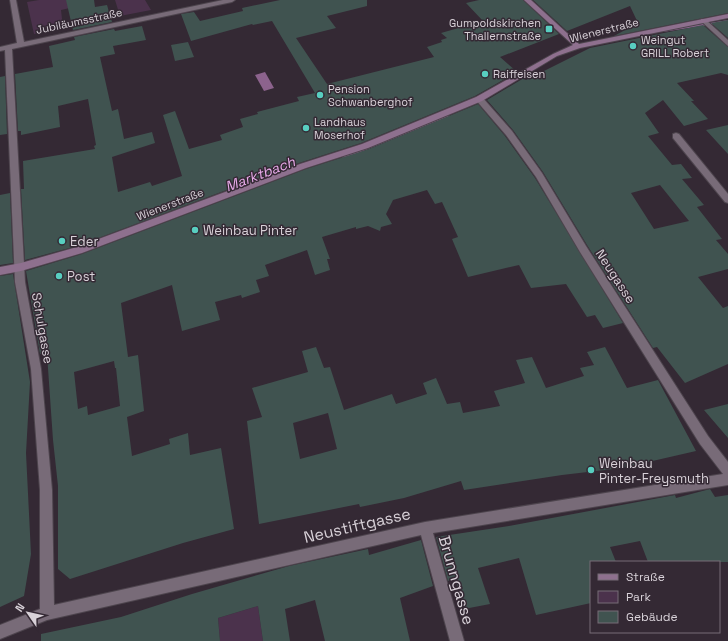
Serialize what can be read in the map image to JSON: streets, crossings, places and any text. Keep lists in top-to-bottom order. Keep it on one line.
{"streets":{"street":["Jubiläumsstraße","Wienerstraße","Neugasse","Schulgasse","Neustiftgasse","Brunngasse"]},"crossings":[["Jubiläumsstraße","Schulgasse"],["Wienerstraße","Neugasse"],["Wienerstraße","Schulgasse"],["Schulgasse","Neustiftgasse"],["Neustiftgasse","Brunngasse"]],"water":["Marktbach"],"places":{"transit":["Gumpoldskirchen Thallernstraße"],"other":["Weingut GRILL Robert","Raiffeisen","Pension Schwanberghof","Landhaus Moserhof","Weinbau Pinter","Eder","Post","Weinbau Pinter-Freysmuth"]},"legend":["Straße","Park","Gebäude"],"north":"top left"}
